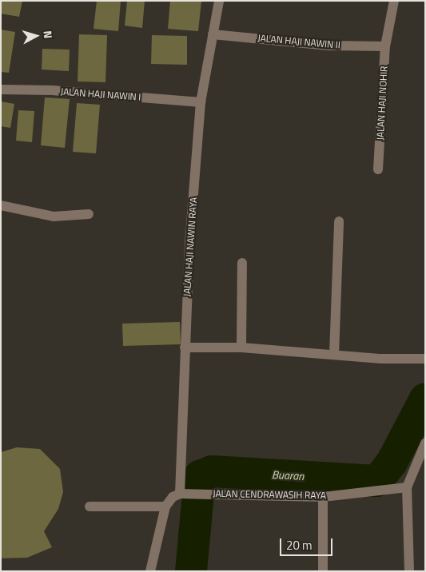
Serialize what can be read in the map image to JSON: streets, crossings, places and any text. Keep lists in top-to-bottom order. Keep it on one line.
{"streets":{"street":["JALAN HAJI NAWIN II","JALAN HAJI NAWIN I","JALAN HAJI NOHIR","JALAN HAJI NAWIN RAYA","JALAN CENDRAWASIH RAYA"]},"crossings":[["JALAN HAJI NAWIN II","JALAN HAJI NOHIR"],["JALAN HAJI NAWIN II","JALAN HAJI NAWIN RAYA"],["JALAN HAJI NAWIN I","JALAN HAJI NAWIN RAYA"],["JALAN HAJI NAWIN RAYA","JALAN CENDRAWASIH RAYA"]],"water":["Buaran"],"scale_bar":"20 m","north":"right"}
